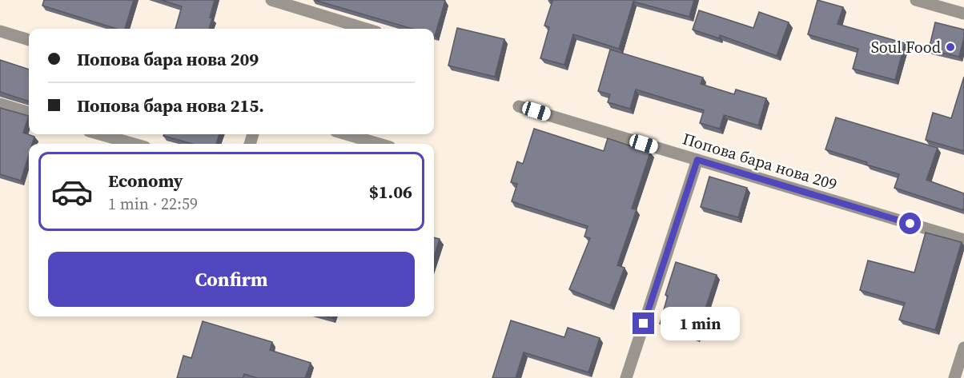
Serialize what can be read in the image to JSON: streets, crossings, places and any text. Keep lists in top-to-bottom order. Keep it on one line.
{"streets":{"street":["Попова бара нова 209"]},"places":["Soul Food"],"page":{"banner":["Попова бара нова 209","Попова бара нова 215."],"list":[{"name":"Economy","note":"1 min · 22:59","value":"$1.06"}],"buttons":"Confirm","bubble":"1 min"}}
